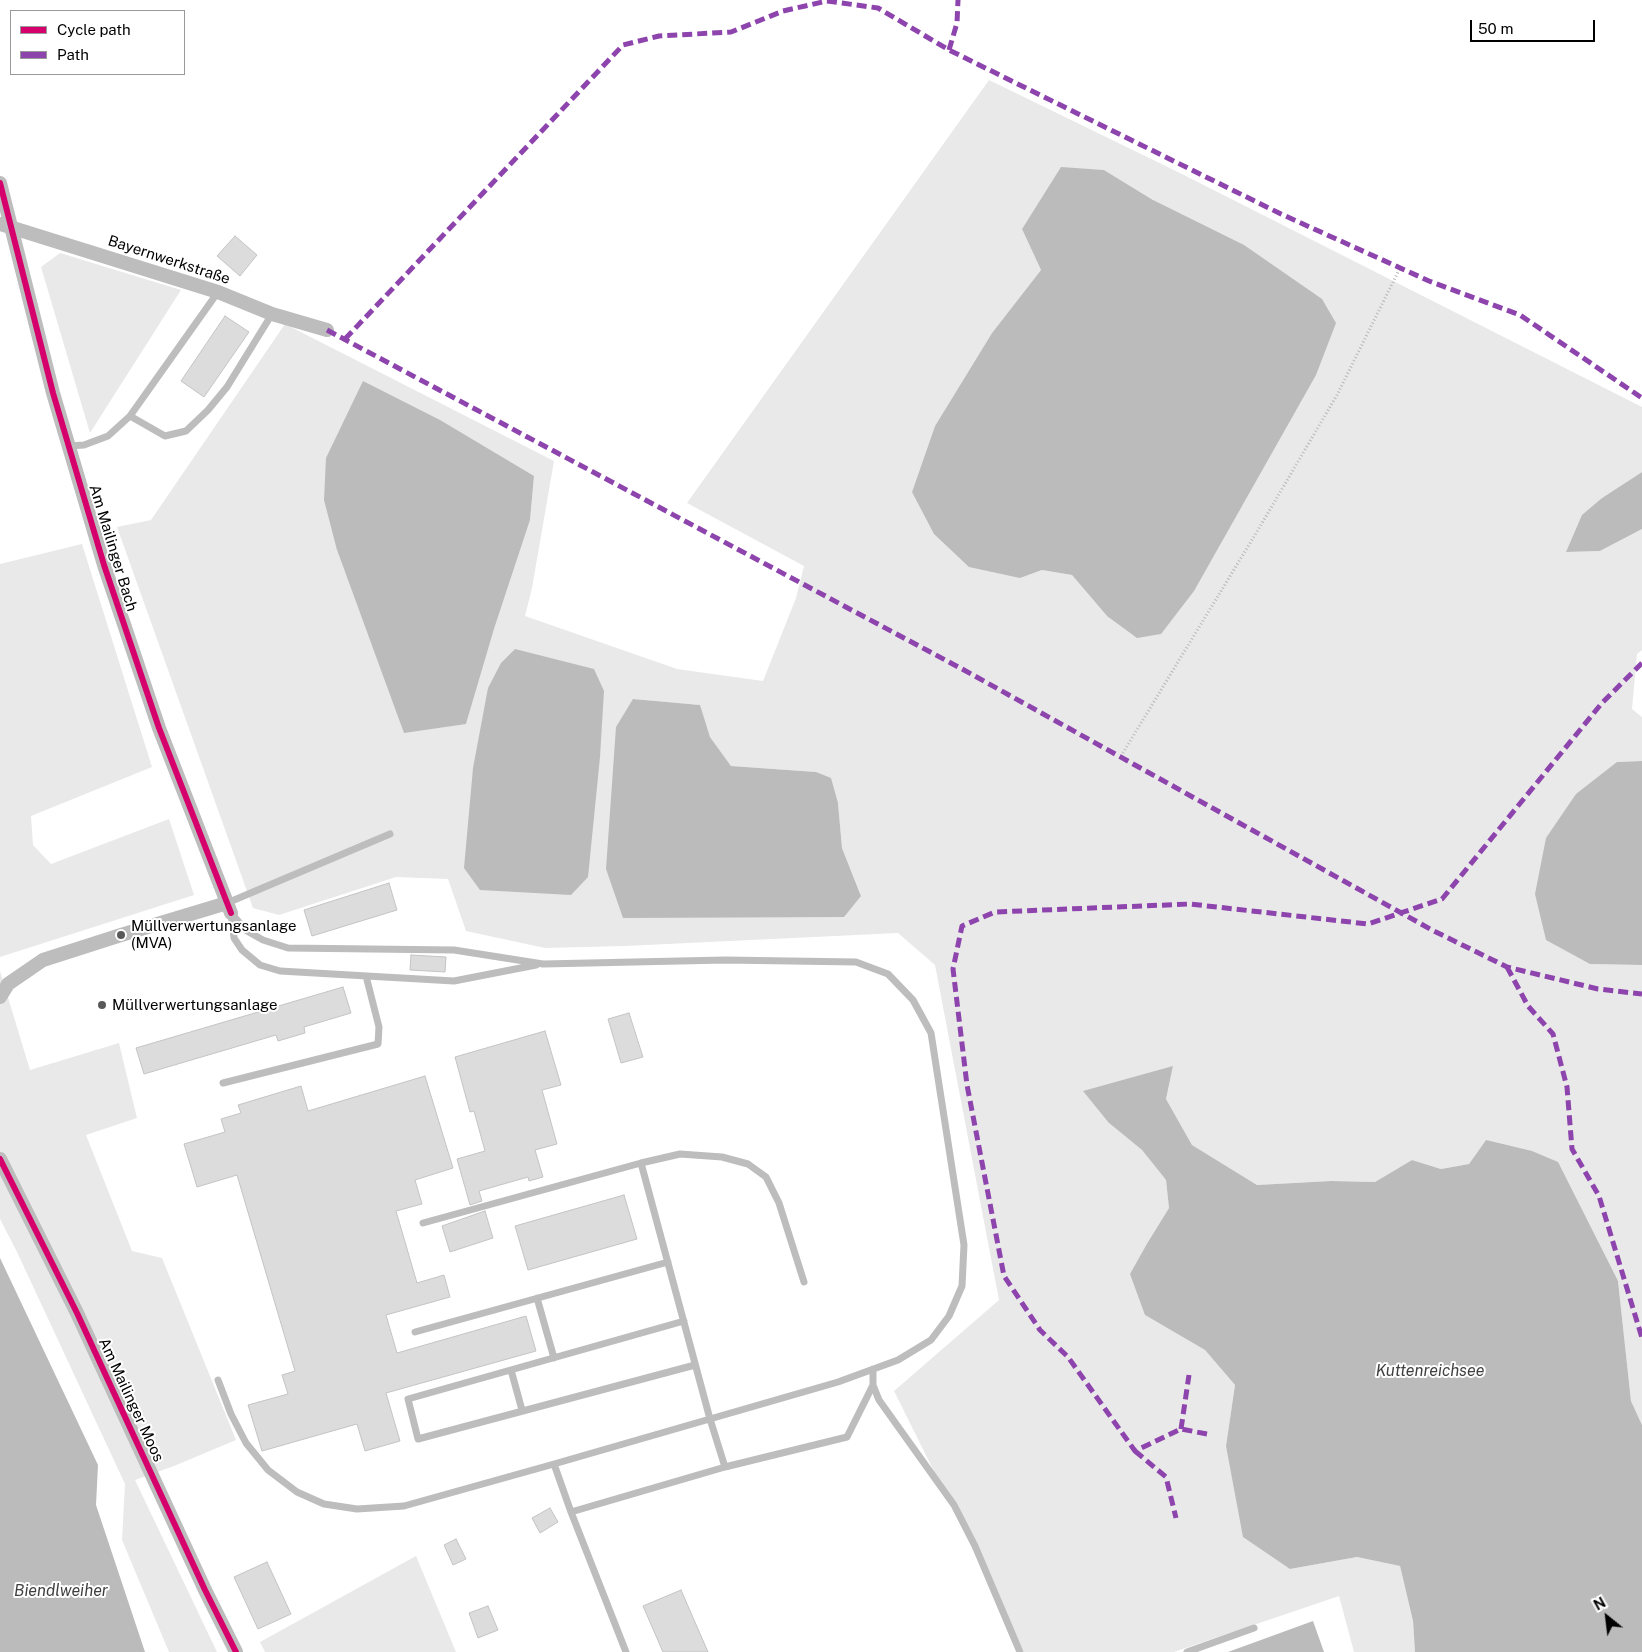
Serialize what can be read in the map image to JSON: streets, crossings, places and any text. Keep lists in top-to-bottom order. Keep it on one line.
{"streets":{"street":["Bayernwerkstraße","Am Mailinger Bach","Am Mailinger Moos"]},"crossings":[["Bayernwerkstraße","Am Mailinger Bach"]],"water":["Kuttenreichsee","Biendlweiher"],"places":["Müllverwertungsanlage (MVA)","Müllverwertungsanlage"],"legend":["Cycle path","Path"],"scale_bar":"50 m","north":"top left"}
